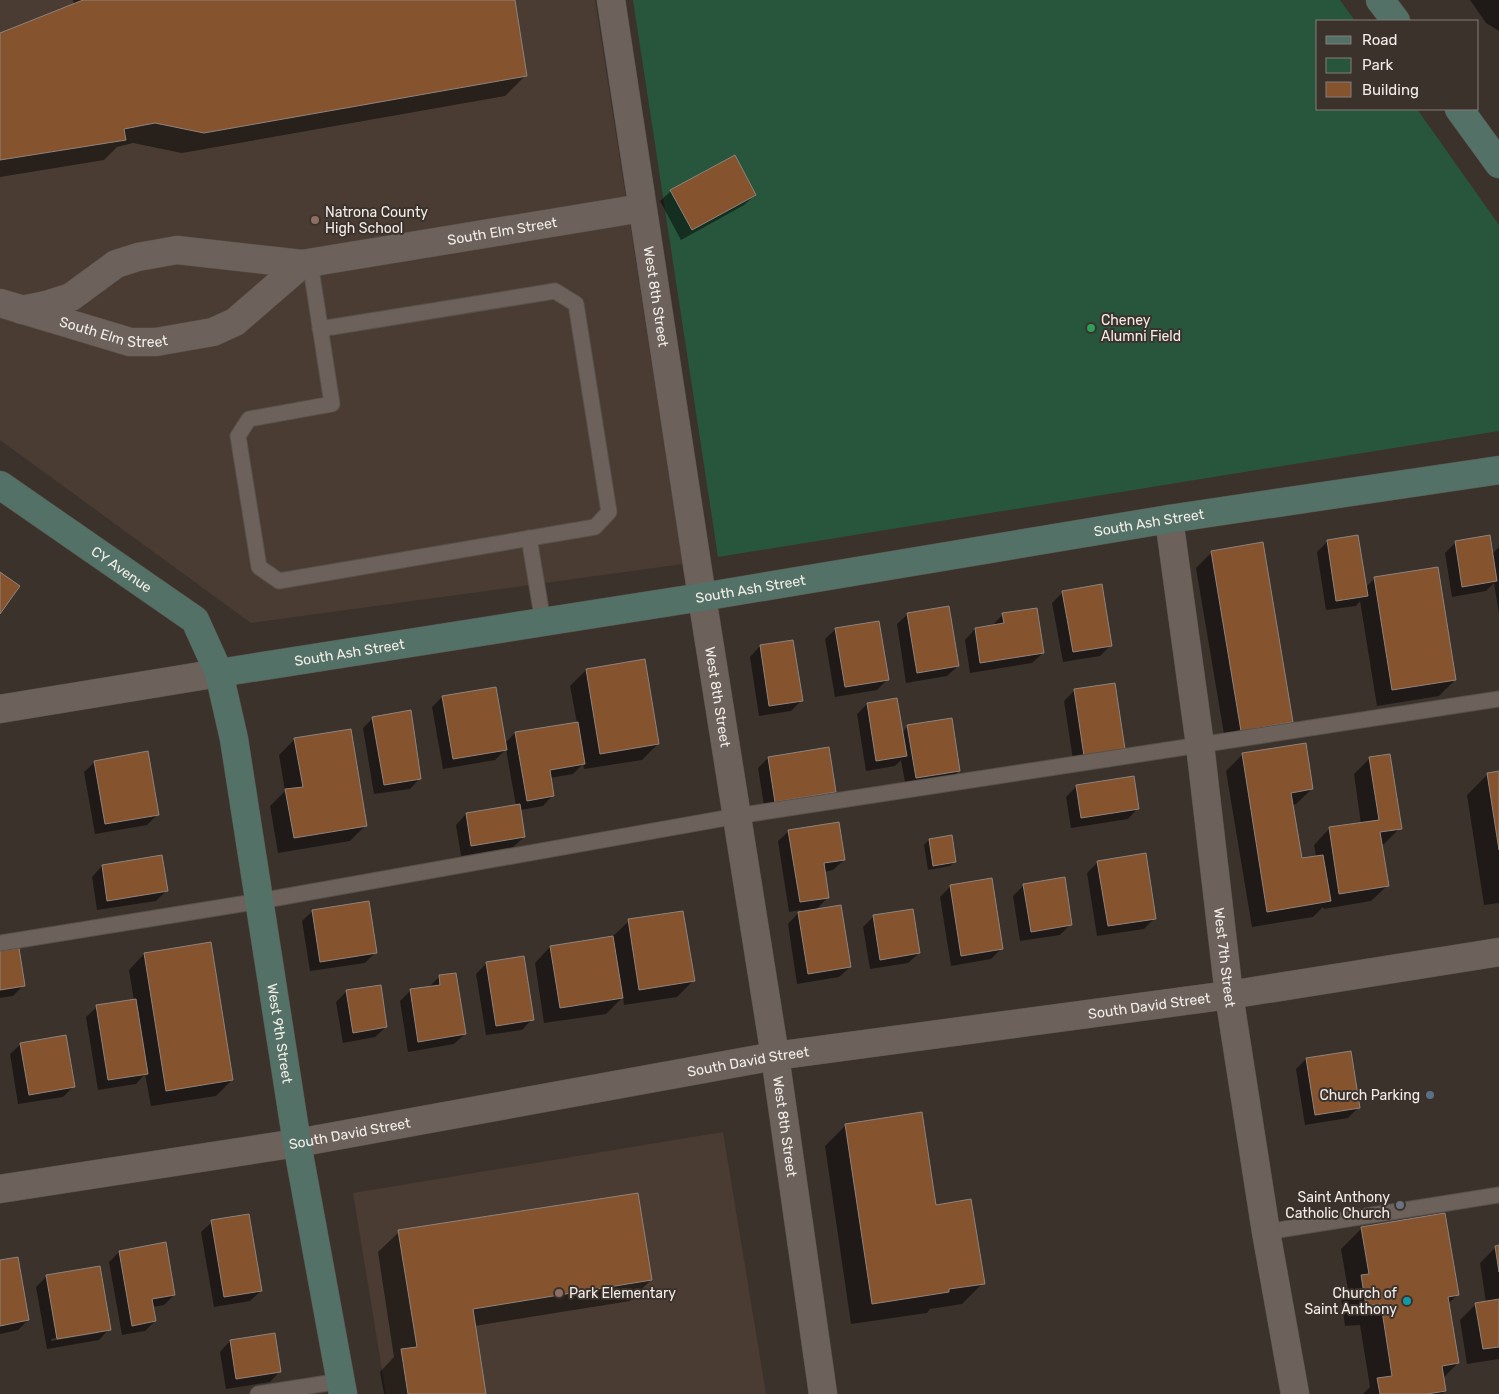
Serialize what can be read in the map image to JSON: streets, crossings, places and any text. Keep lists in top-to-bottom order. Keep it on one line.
{"streets":{"street":["South Elm Street","West 8th Street","South Ash Street","CY Avenue","West 7th Street","South David Street","West 9th Street"]},"crossings":[["South Elm Street","West 8th Street"],["West 8th Street","South Ash Street"],["West 8th Street","South David Street"],["South Ash Street","CY Avenue"],["South Ash Street","West 7th Street"],["South Ash Street","West 9th Street"],["CY Avenue","West 9th Street"],["West 7th Street","South David Street"],["South David Street","West 9th Street"]],"places":["Natrona County High School","Cheney Alumni Field","Church Parking","Saint Anthony Catholic Church","Park Elementary","Church of Saint Anthony"],"legend":["Road","Park","Building"]}
